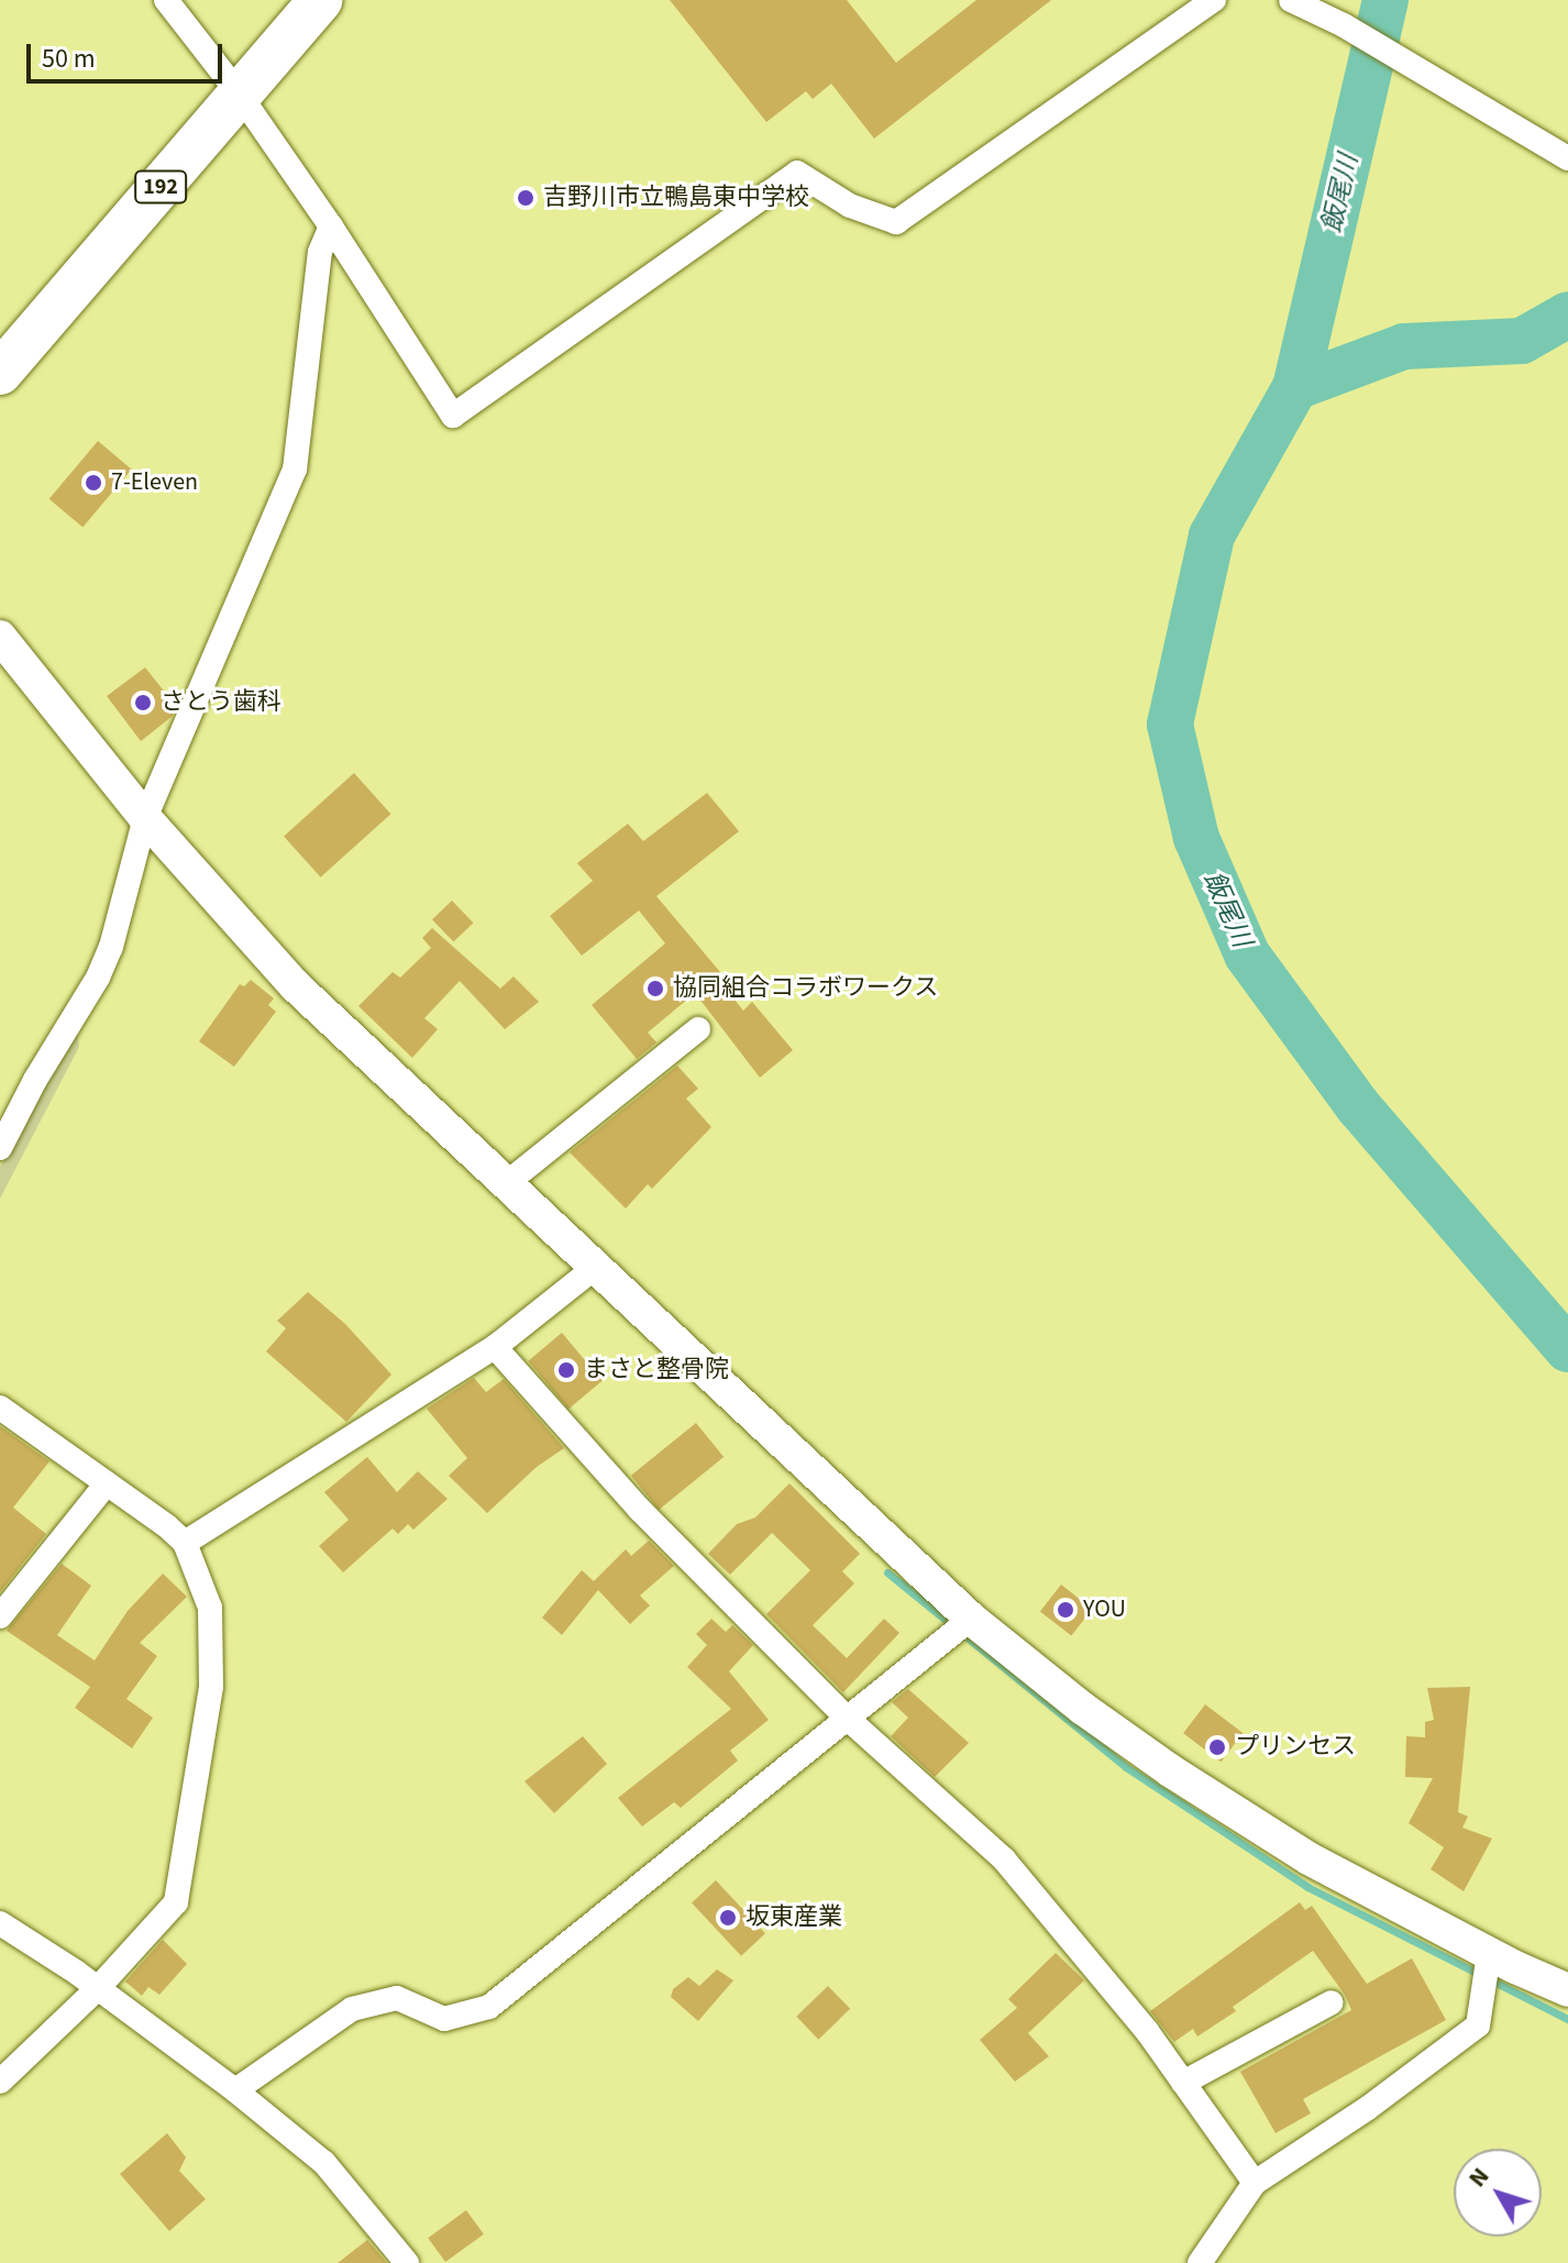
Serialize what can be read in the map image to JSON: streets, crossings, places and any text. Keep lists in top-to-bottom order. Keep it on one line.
{"streets":{"highway":["192"]},"water":["飯尾川"],"places":["吉野川市立鴨島東中学校","7-Eleven","さとう歯科","協同組合コラボワークス","まさと整骨院","YOU","プリンセス","坂東産業"],"scale_bar":"50 m","north":"top left"}
